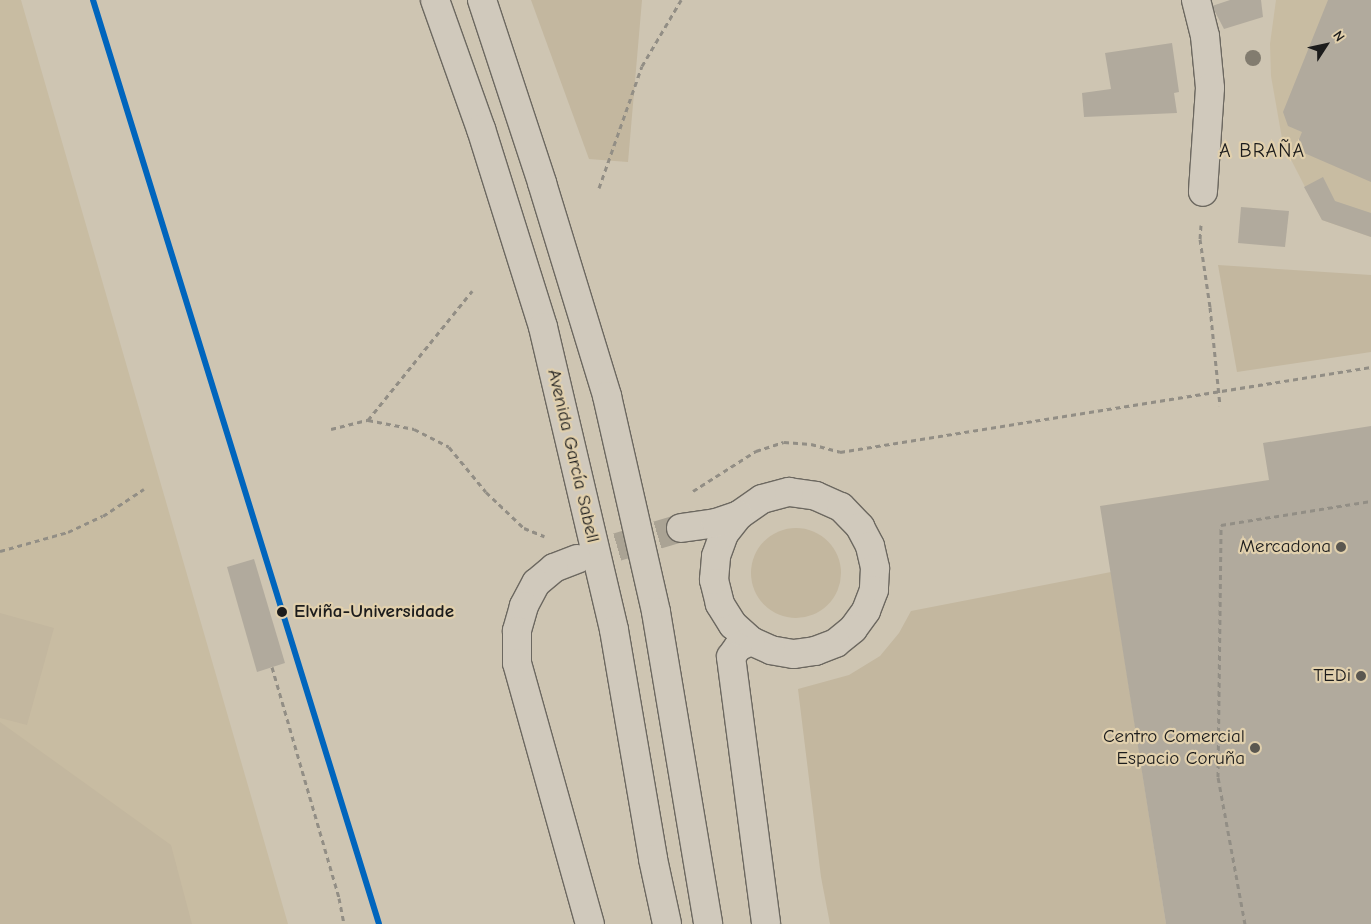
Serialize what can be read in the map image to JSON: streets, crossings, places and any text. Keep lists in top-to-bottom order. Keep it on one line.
{"streets":{"main road":["Avenida García Sabell"]},"districts":["A BRAÑA"],"places":["Mercadona","Elviña-Universidade","TEDi","Centro Comercial Espacio Coruña"],"north":"top right"}
